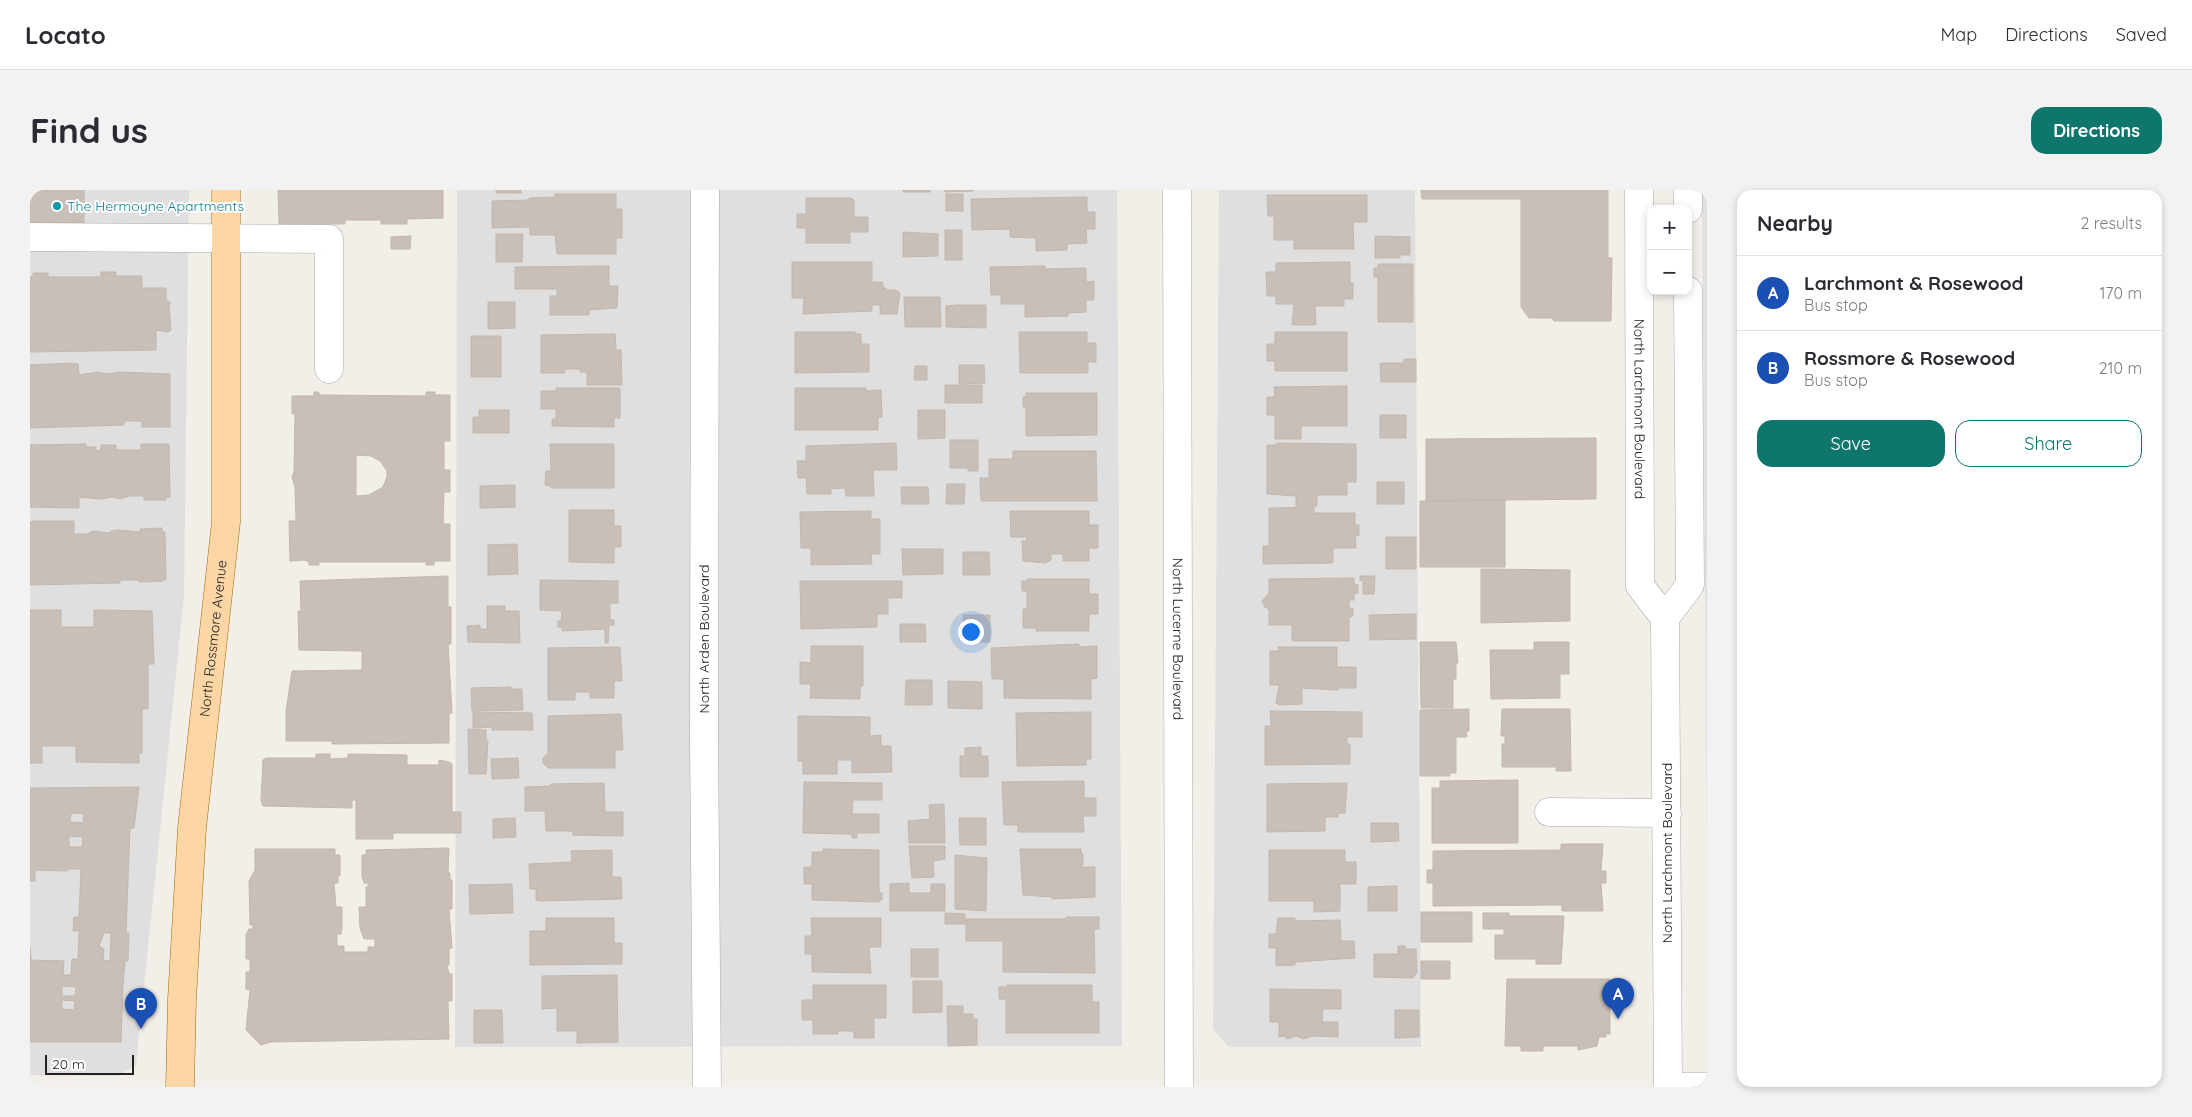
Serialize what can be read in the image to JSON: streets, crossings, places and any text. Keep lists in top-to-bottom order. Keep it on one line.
{"streets":{"main road":["North Rossmore Avenue"],"street":["North Larchmont Boulevard","North Arden Boulevard","North Lucerne Boulevard"]},"places":["The Hermoyne Apartments"],"scale_bar":"20 m","page":{"header":"Locato","nav":["Map","Directions","Saved"],"buttons":["Directions",["Save","Share"]],"title":"Find us","heading":["Nearby","2 results"],"map_buttons":["+","−"],"list":[{"mark":"A","name":"Larchmont & Rosewood","note":"Bus stop","value":"170 m"},{"mark":"B","name":"Rossmore & Rosewood","note":"Bus stop","value":"210 m"}],"pins":["A","B"],"scale":"20 m"}}
